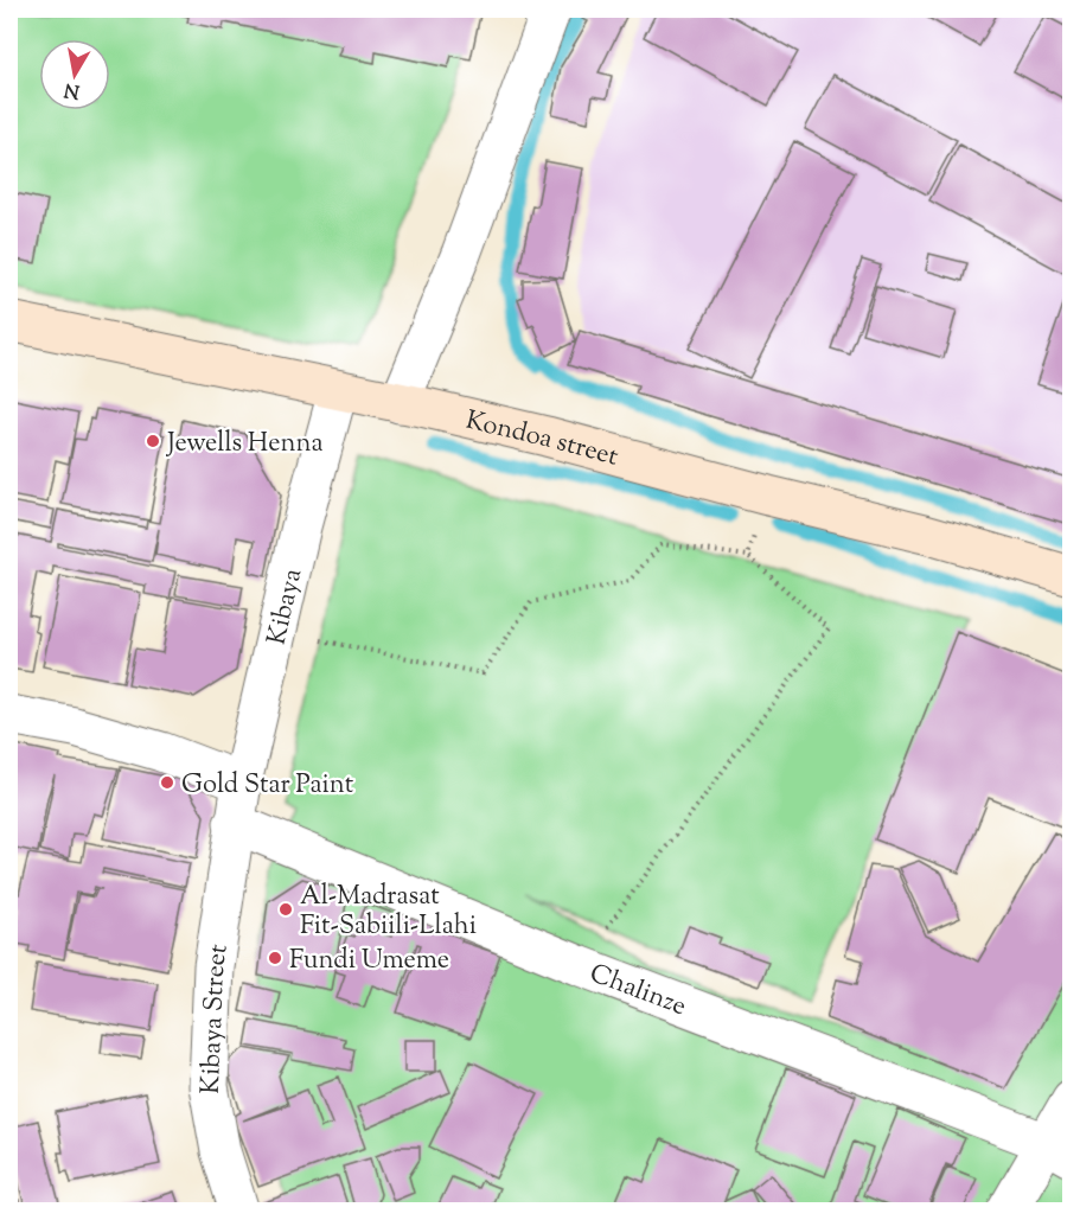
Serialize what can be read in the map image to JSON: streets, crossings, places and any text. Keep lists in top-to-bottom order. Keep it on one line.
{"streets":{"street":["Kondoa street","Kibaya","Chalinze","Kibaya Street"]},"crossings":[["Kondoa street","Kibaya"],["Kibaya","Chalinze"],["Kibaya","Kibaya Street"],["Chalinze","Kibaya Street"]],"places":["Jewells Henna","Gold Star Paint","Al-Madrasat Fit-Sabiili-Llahi","Fundi Umeme"],"north":"bottom"}
